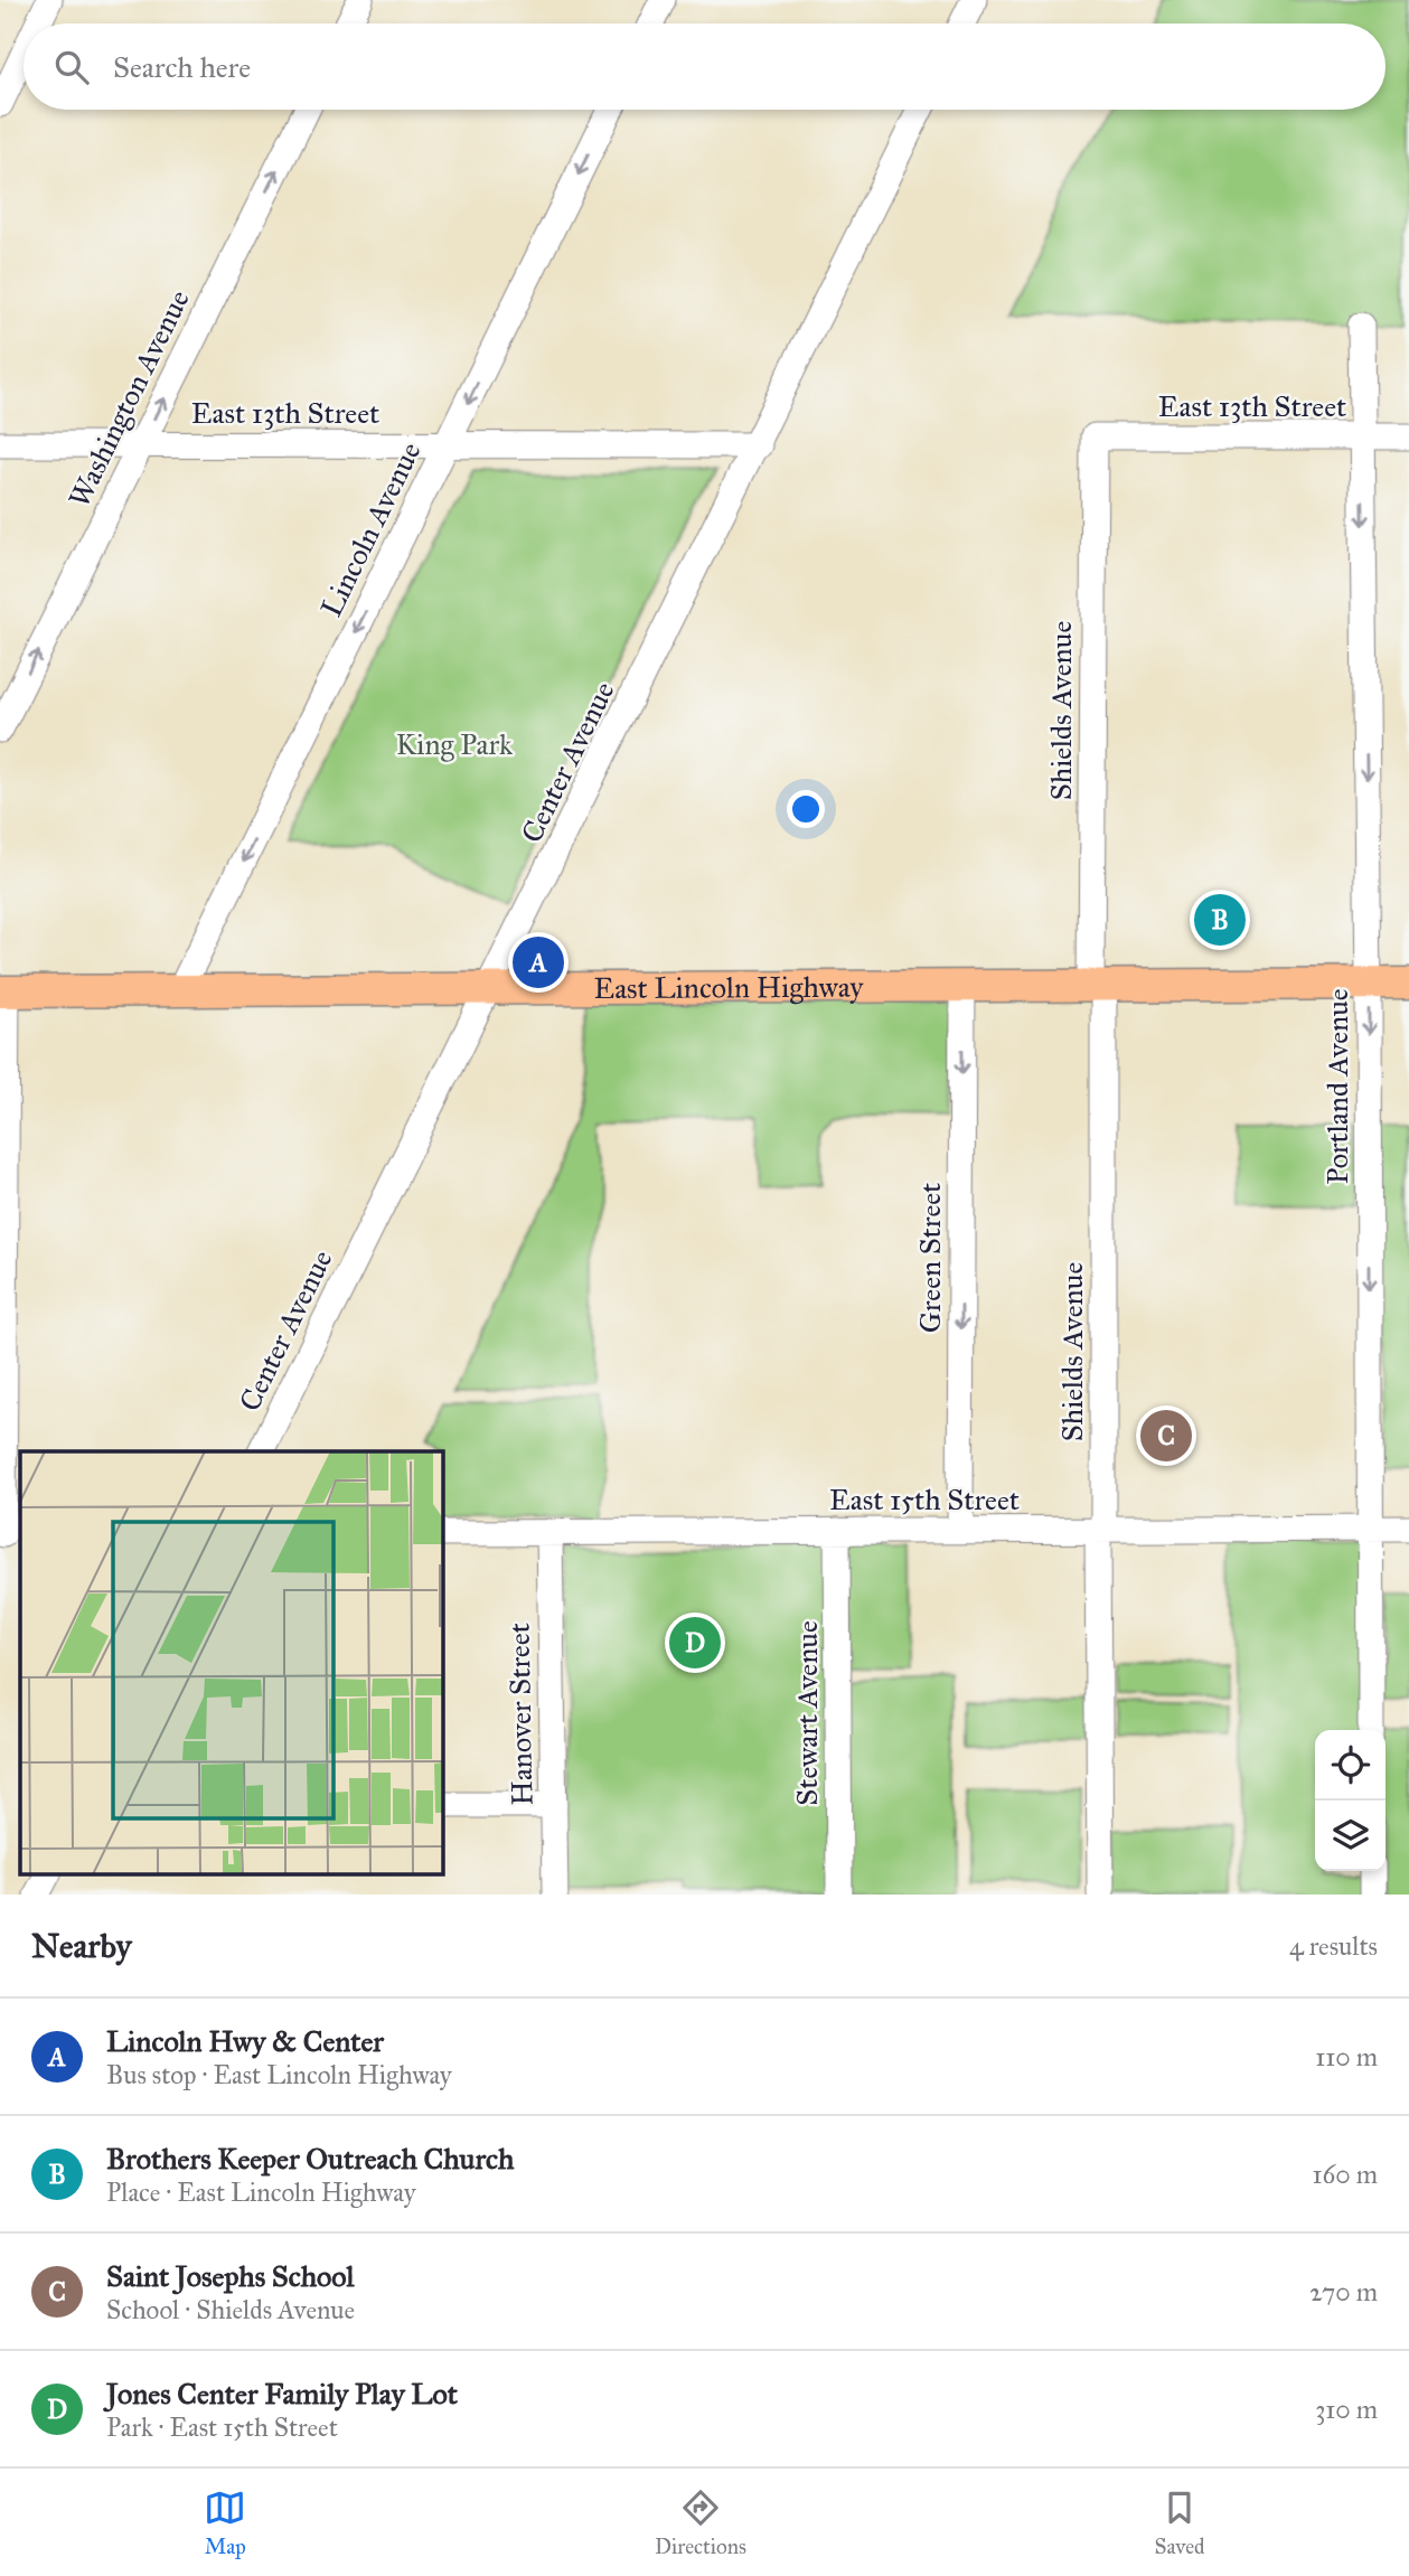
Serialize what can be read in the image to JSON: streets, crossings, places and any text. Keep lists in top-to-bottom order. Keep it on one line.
{"streets":{"main road":["East Lincoln Highway"],"street":["Washington Avenue","East 13th Street","Lincoln Avenue","Shields Avenue","Center Avenue","Portland Avenue","Green Street","East 15th Street","Stewart Avenue","Hanover Street"]},"crossings":[["Washington Avenue","East 13th Street"],["East 13th Street","Lincoln Avenue"],["East 13th Street","Shields Avenue"],["East 13th Street","Center Avenue"],["East 13th Street","Portland Avenue"],["Lincoln Avenue","East Lincoln Highway"],["Shields Avenue","East Lincoln Highway"],["Shields Avenue","East 15th Street"],["Center Avenue","East Lincoln Highway"],["East Lincoln Highway","Portland Avenue"],["East Lincoln Highway","Green Street"],["Portland Avenue","East 15th Street"],["Green Street","East 15th Street"],["East 15th Street","Stewart Avenue"],["East 15th Street","Hanover Street"]],"one_way":["Washington Avenue","Lincoln Avenue","Portland Avenue","Green Street"],"parks":["King Park"],"page":{"search":"Search here","pins":["B","A","C","D"],"heading":["Nearby","4 results"],"list":[{"mark":"A","name":"Lincoln Hwy & Center","note":"Bus stop · East Lincoln Highway","value":"110 m"},{"mark":"B","name":"Brothers Keeper Outreach Church","note":"Place · East Lincoln Highway","value":"160 m"},{"mark":"C","name":"Saint Josephs School","note":"School · Shields Avenue","value":"270 m"},{"mark":"D","name":"Jones Center Family Play Lot","note":"Park · East 15th Street","value":"310 m"}],"nav":["Map","Directions","Saved"]}}
